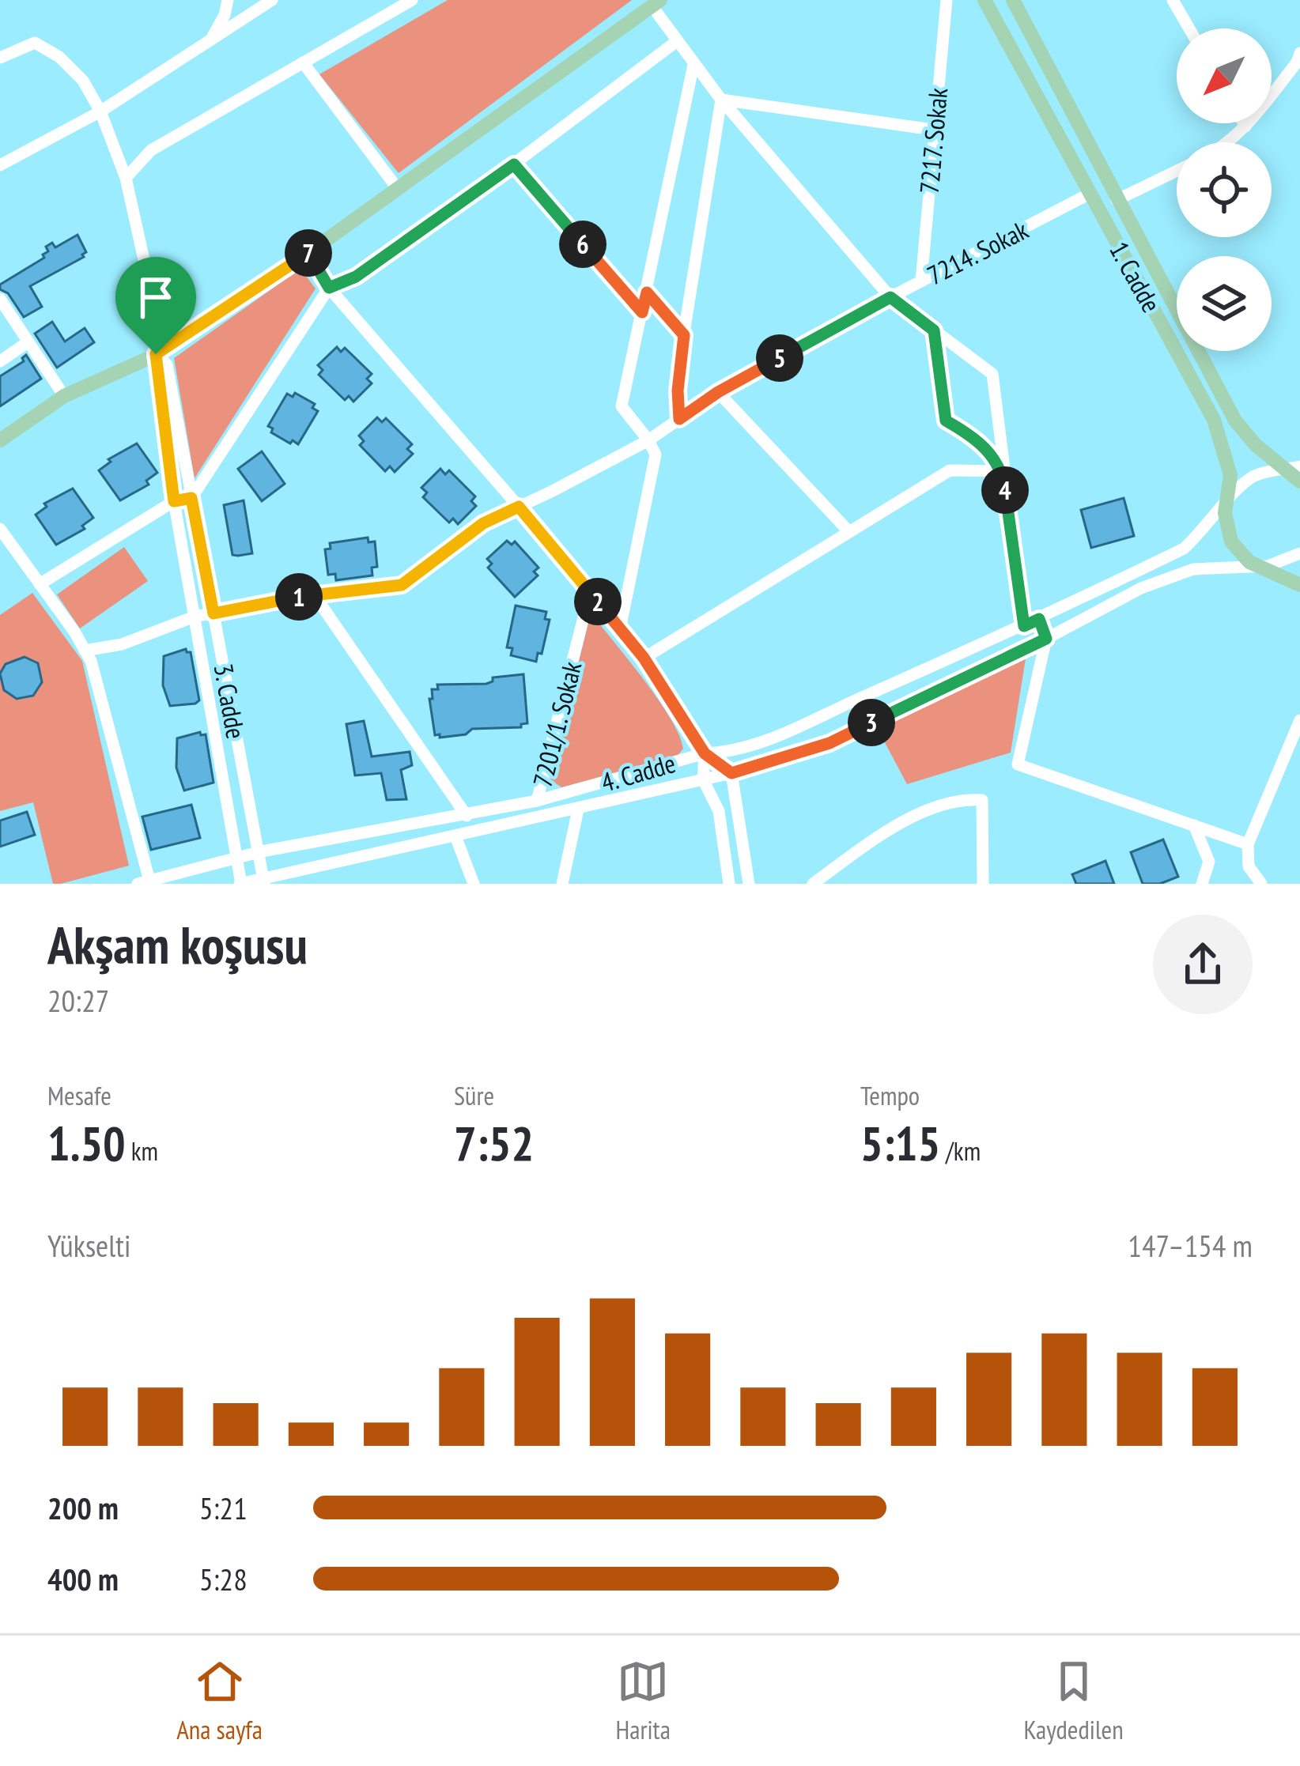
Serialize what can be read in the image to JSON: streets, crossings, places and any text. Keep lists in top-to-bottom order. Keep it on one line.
{"streets":{"main road":["1. Cadde"],"street":["7217. Sokak","7214. Sokak","3. Cadde","7201/1. Sokak","4. Cadde"]},"crossings":[["7217. Sokak","7214. Sokak"],["7214. Sokak","1. Cadde"],["7214. Sokak","3. Cadde"],["1. Cadde","4. Cadde"],["3. Cadde","4. Cadde"],["7201/1. Sokak","4. Cadde"]],"north":"bottom left","page":{"pins":["6","7","5","4","1","2","3"],"heading":["Akşam koşusu","20:27"],"stats":[["Mesafe","1.50 km"],["Süre","7:52"],["Tempo","5:15 /km"]],"chart":["Yükselti","147–154 m"],"list":[{"name":"200 m","note":"5:21"},{"name":"400 m","note":"5:28"}],"tabs":["Ana sayfa","Harita","Kaydedilen"]}}
